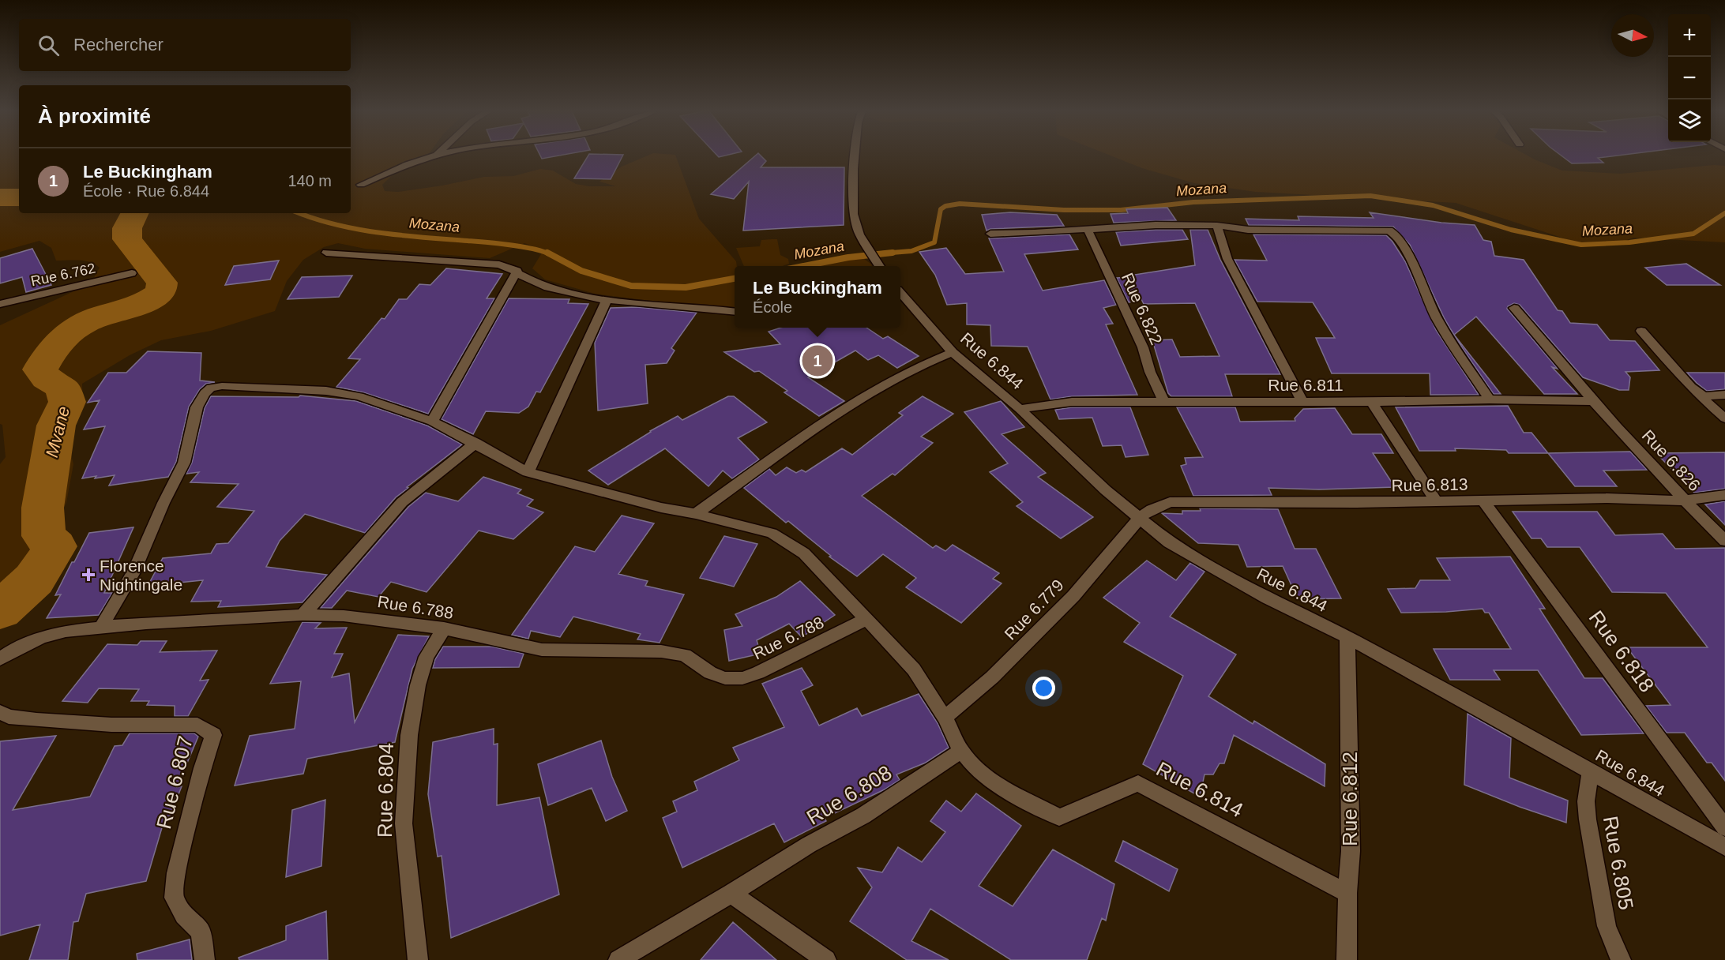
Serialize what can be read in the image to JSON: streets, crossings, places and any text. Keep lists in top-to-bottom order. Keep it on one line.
{"streets":{"street":["Rue 6.762","Rue 6.822","Rue 6.844","Rue 6.811","Rue 6.826","Rue 6.813","Rue 6.788","Rue 6.779","Rue 6.818","Rue 6.807","Rue 6.814","Rue 6.804","Rue 6.808","Rue 6.812","Rue 6.805"]},"crossings":[["Rue 6.822","Rue 6.811"],["Rue 6.844","Rue 6.811"],["Rue 6.844","Rue 6.813"],["Rue 6.844","Rue 6.779"],["Rue 6.844","Rue 6.812"],["Rue 6.844","Rue 6.805"],["Rue 6.811","Rue 6.826"],["Rue 6.826","Rue 6.813"],["Rue 6.813","Rue 6.779"],["Rue 6.813","Rue 6.818"],["Rue 6.788","Rue 6.804"],["Rue 6.814","Rue 6.808"],["Rue 6.814","Rue 6.812"]],"water":["Mozana","Mvane"],"places":{"health":["Florence Nightingale"]},"north":"right","page":{"map_buttons":["+","−"],"search":"Rechercher","heading":"À proximité","list":[{"mark":"1","name":"Le Buckingham","note":"École · Rue 6.844","value":"140 m"}],"popup":["Le Buckingham","École"],"pins":"1"}}
